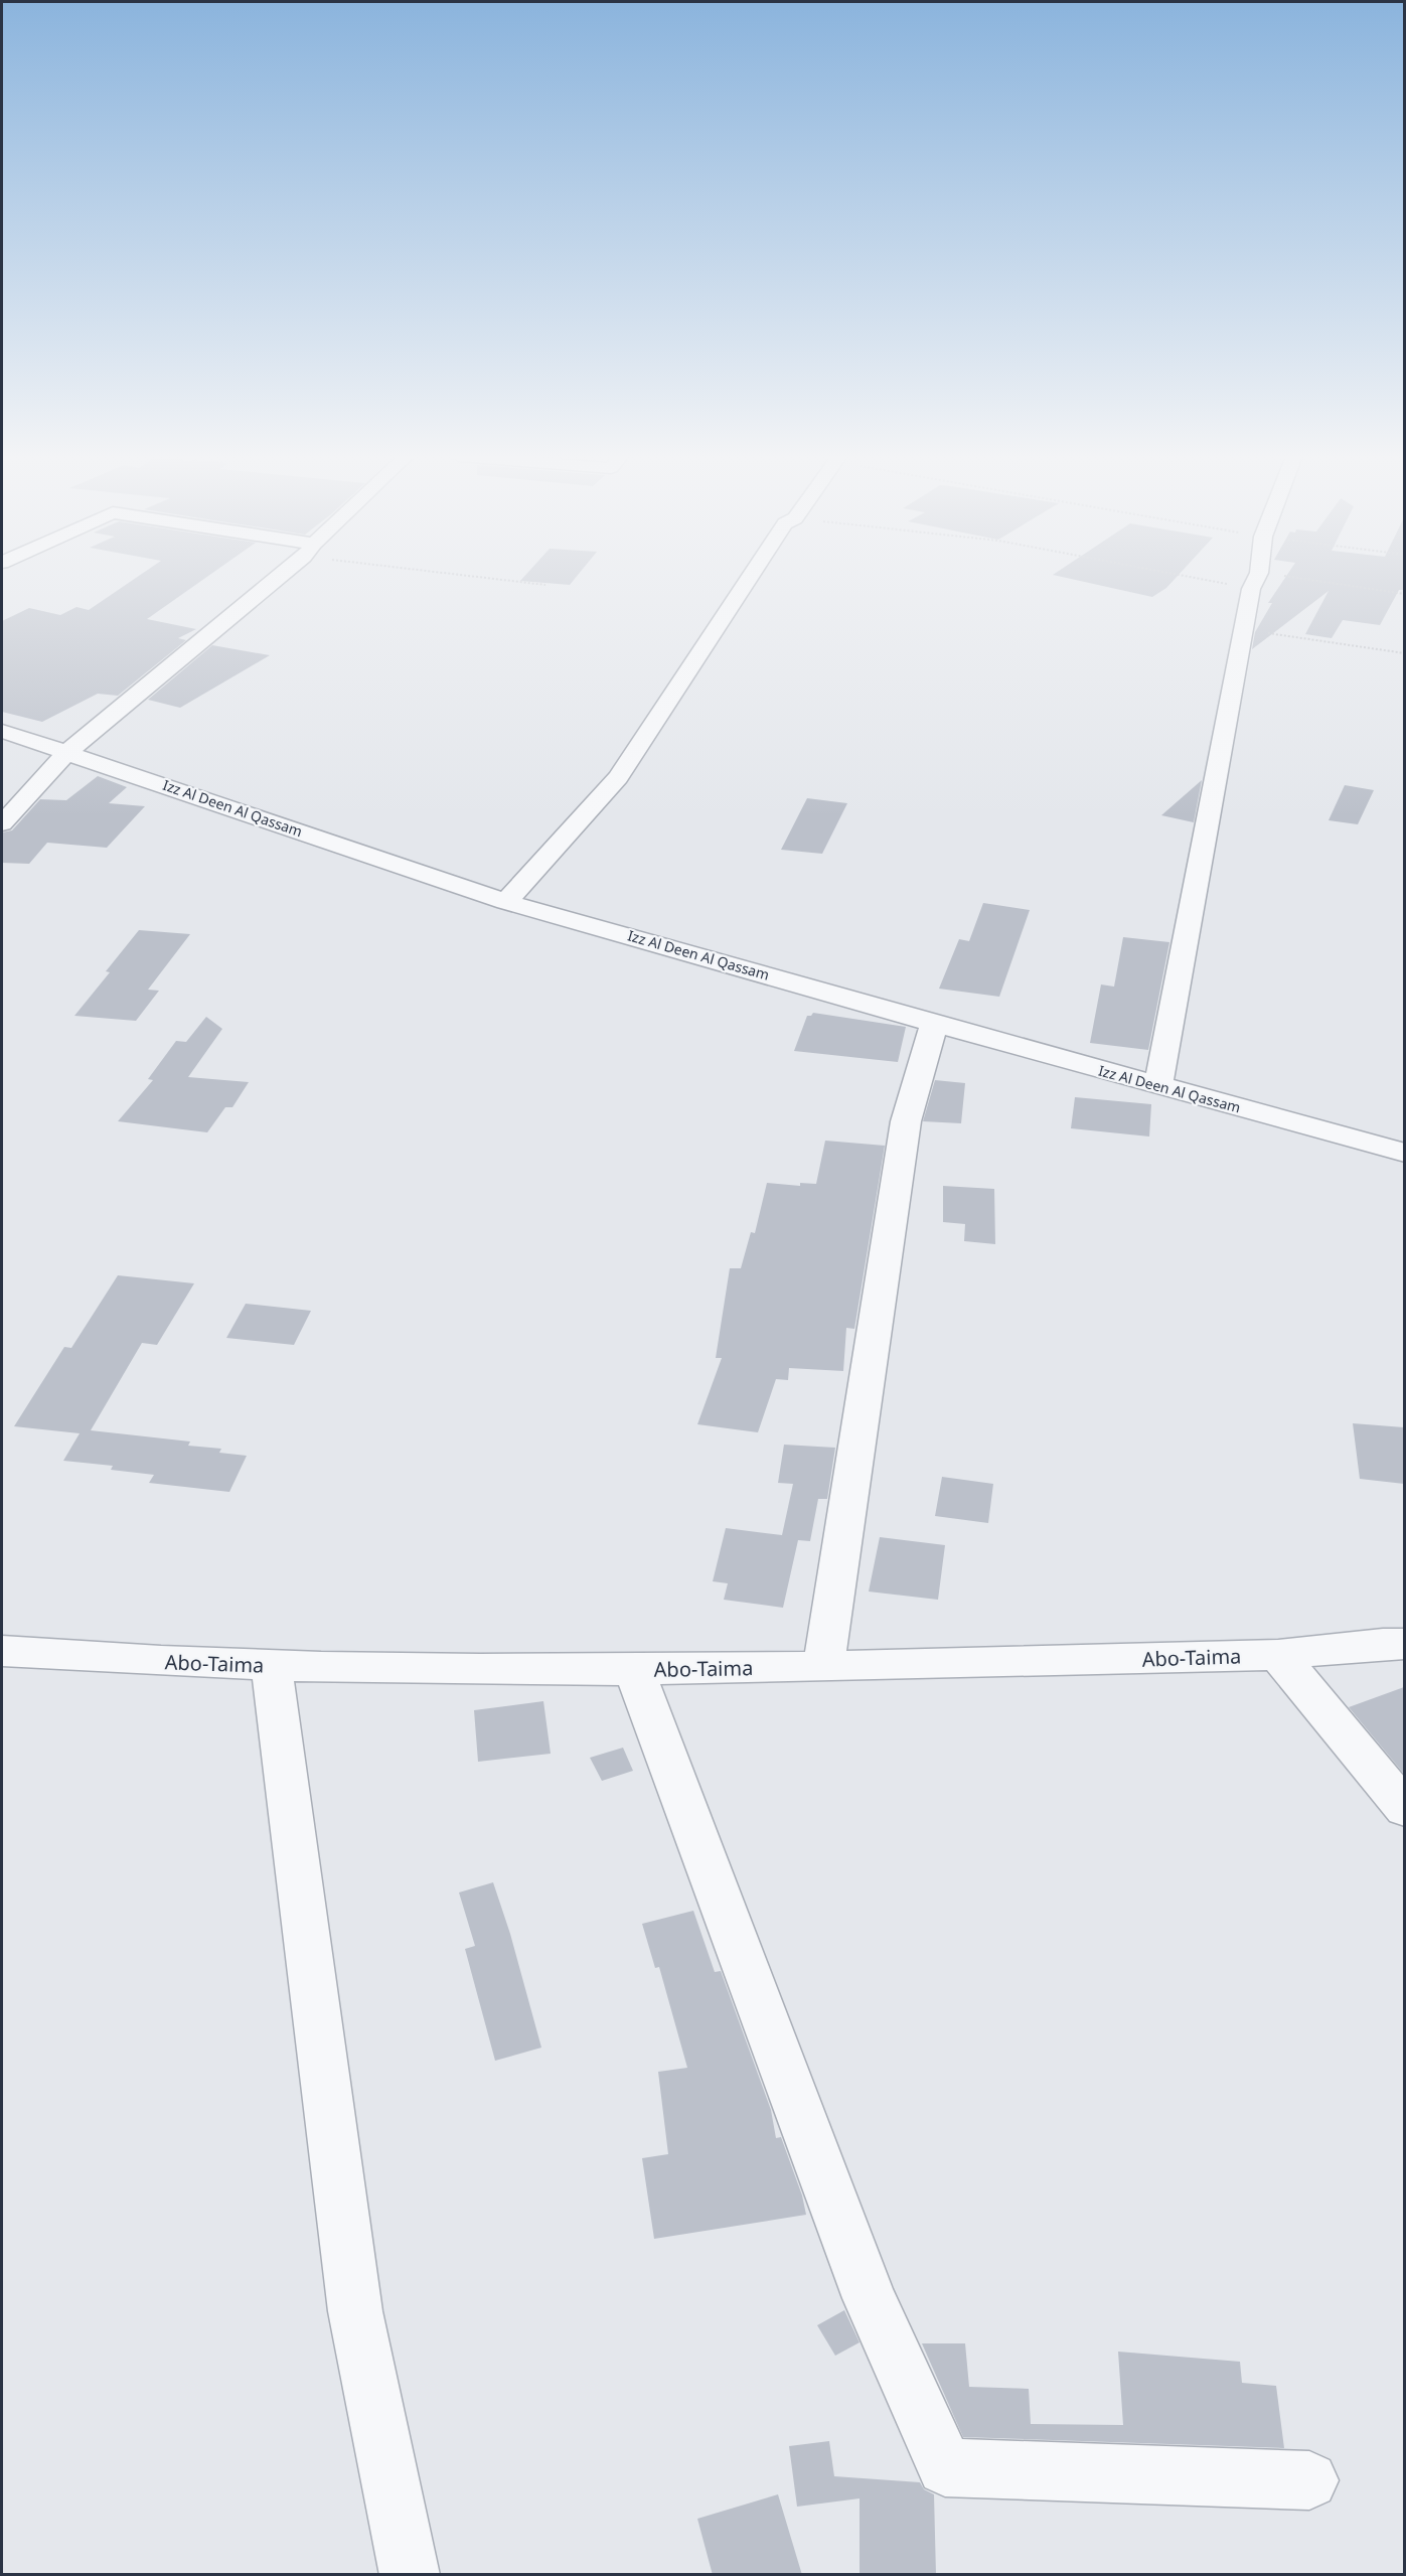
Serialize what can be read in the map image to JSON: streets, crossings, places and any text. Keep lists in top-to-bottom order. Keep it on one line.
{"streets":{"street":["Izz Al Deen Al Qassam","Abo-Taima"]}}
